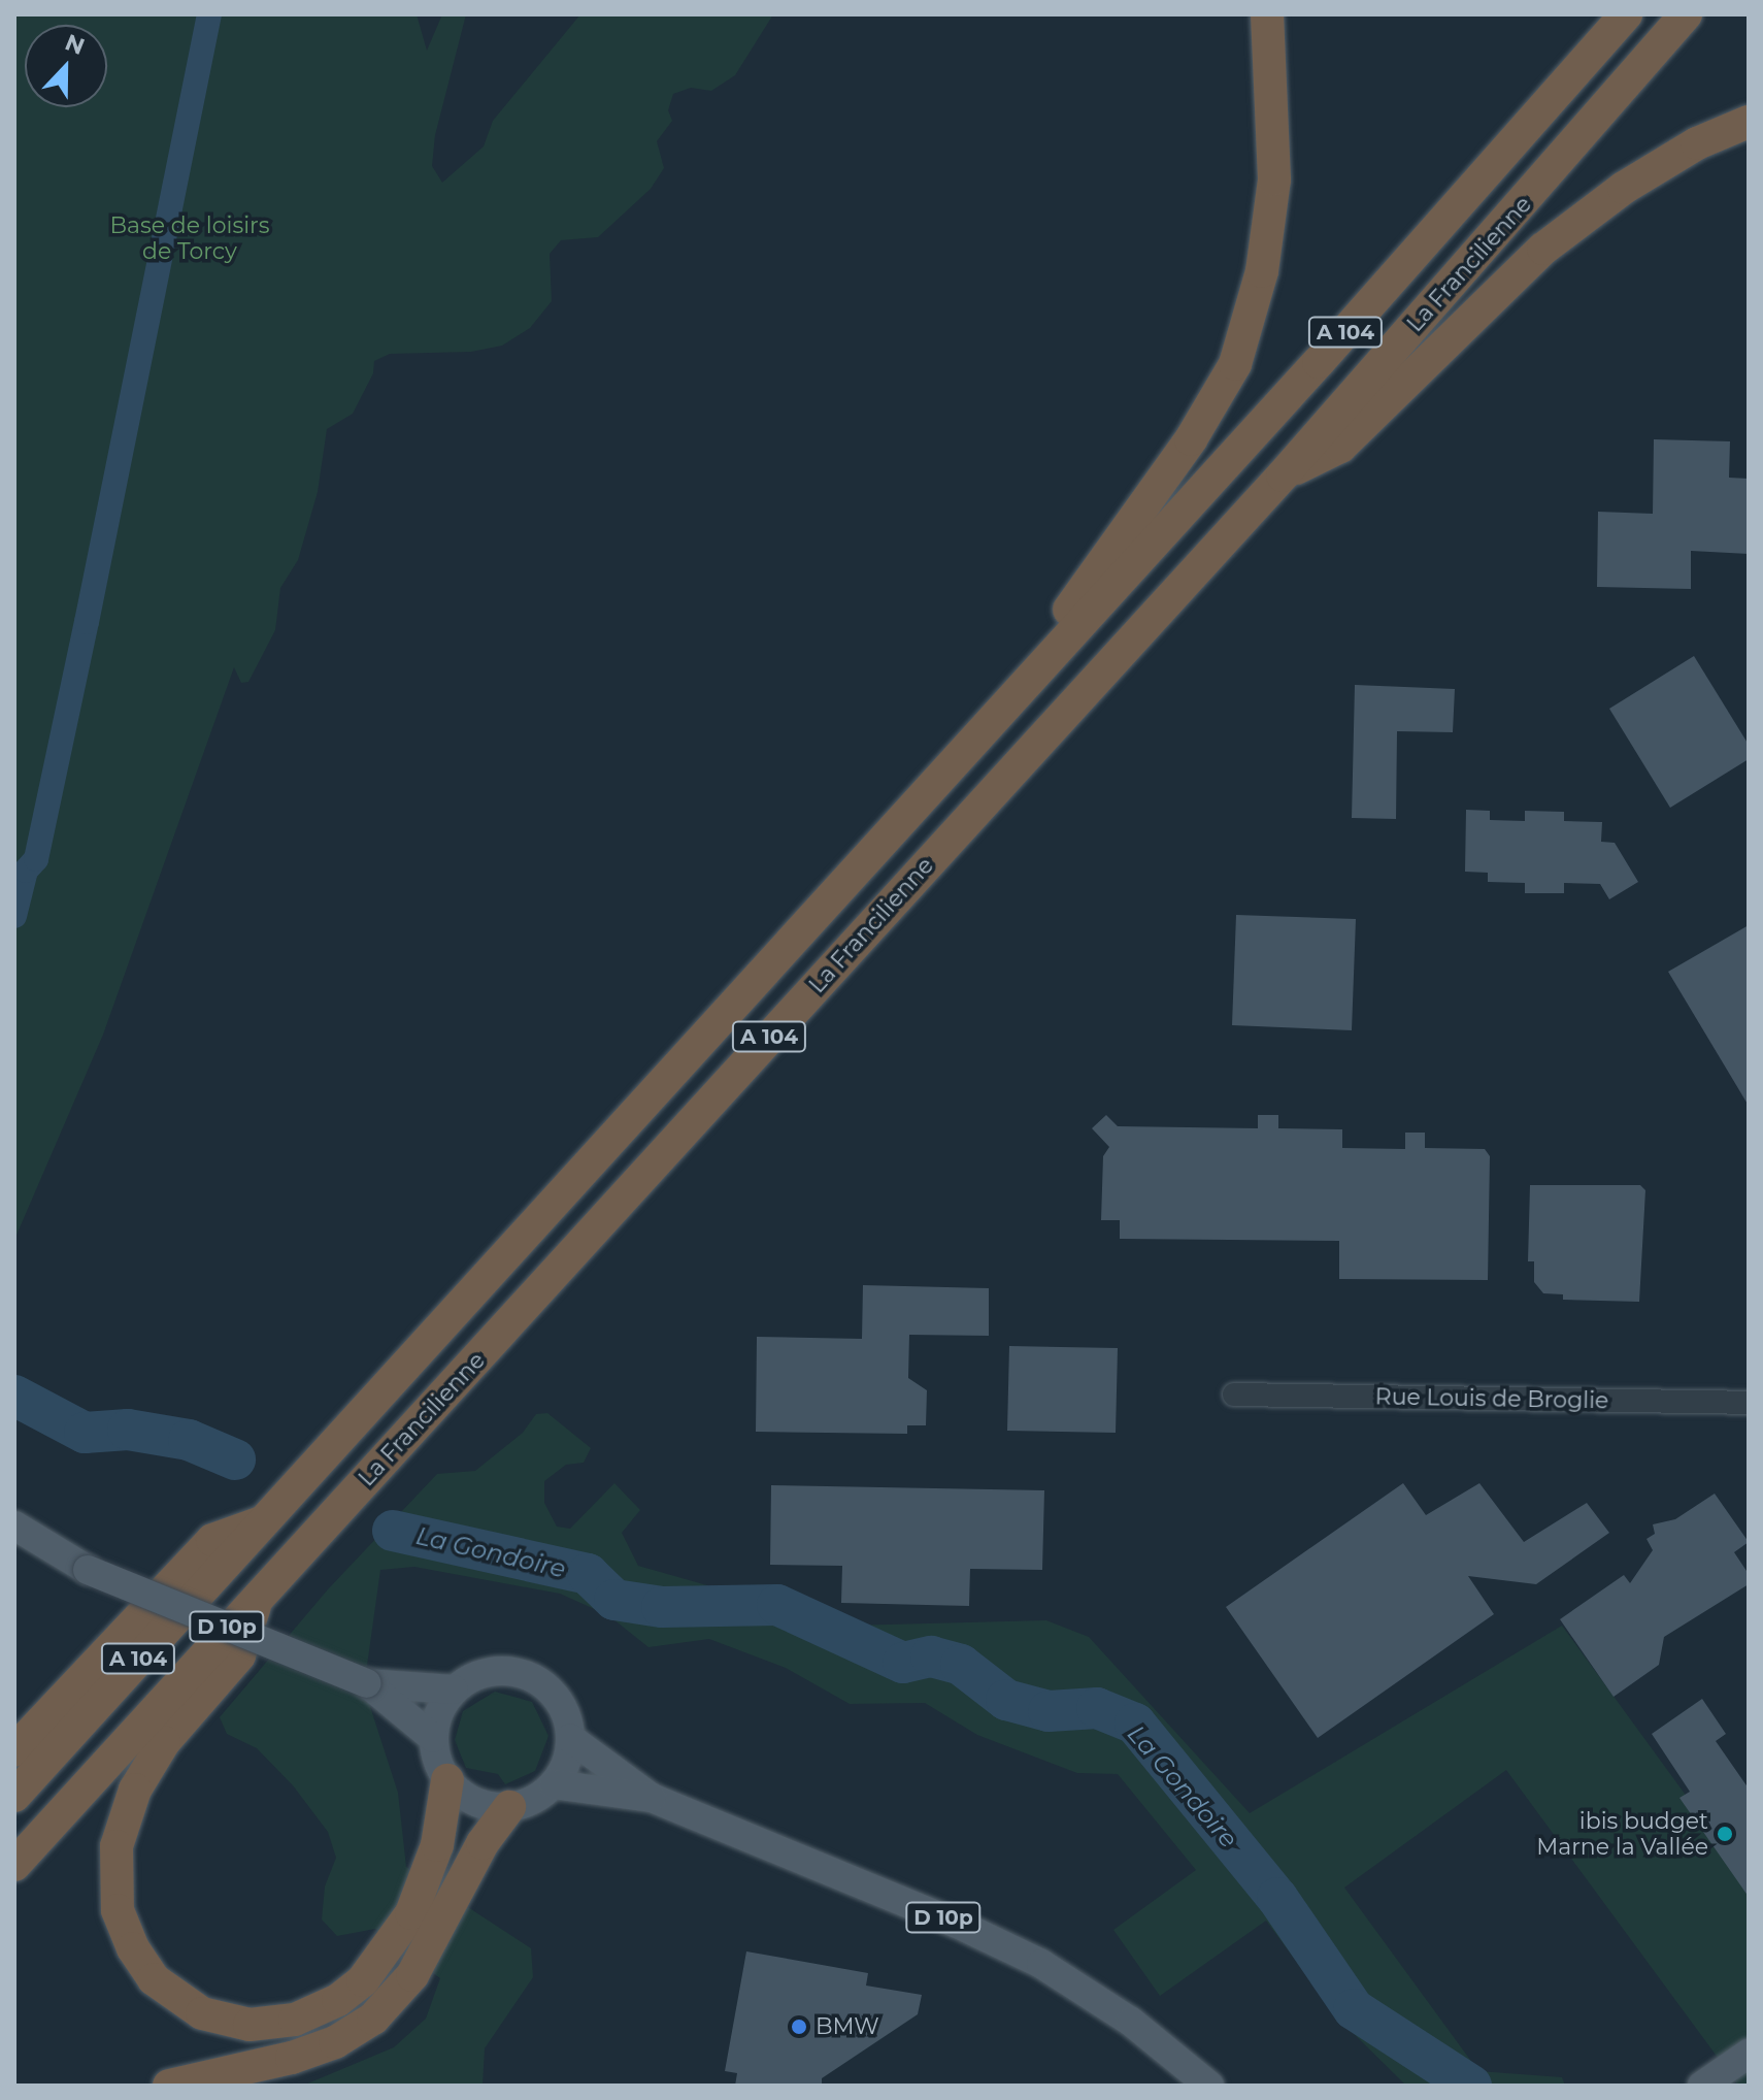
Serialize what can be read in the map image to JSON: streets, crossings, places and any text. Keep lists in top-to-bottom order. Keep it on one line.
{"streets":{"highway":["La Francilienne","A 104"],"main road":["D 10p"],"street":["Rue Louis de Broglie"]},"water":["La Gondoire"],"parks":["Base de loisirs de Torcy"],"places":["ibis budget Marne la Vallée","BMW"],"north":"top"}
